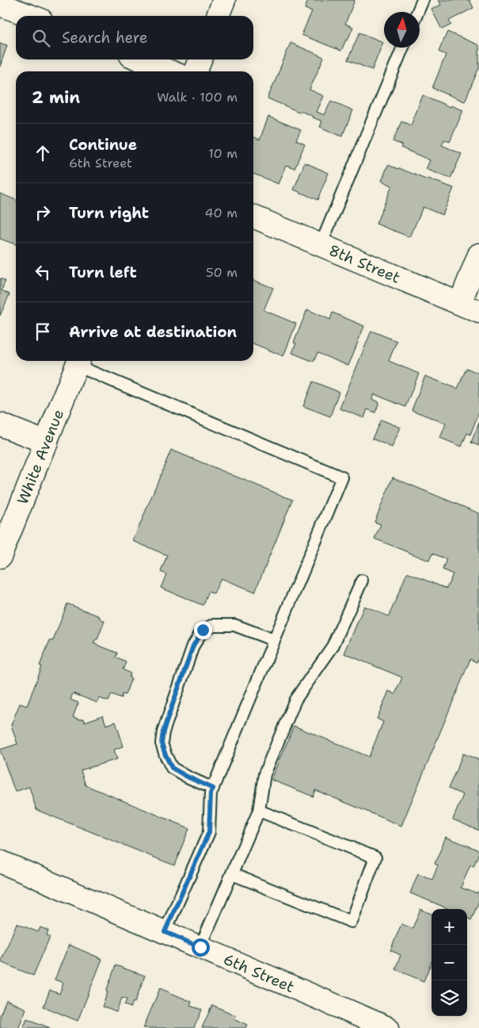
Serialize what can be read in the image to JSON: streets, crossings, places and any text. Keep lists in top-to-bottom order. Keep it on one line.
{"streets":{"street":["8th Street","White Avenue","6th Street"]},"north":"top","page":{"search":"Search here","heading":["2 min","Walk · 100 m"],"list":[["Continue","6th Street","10 m"],["Turn right","40 m"],["Turn left","50 m"],"Arrive at destination"],"map_buttons":["+","−"]}}
